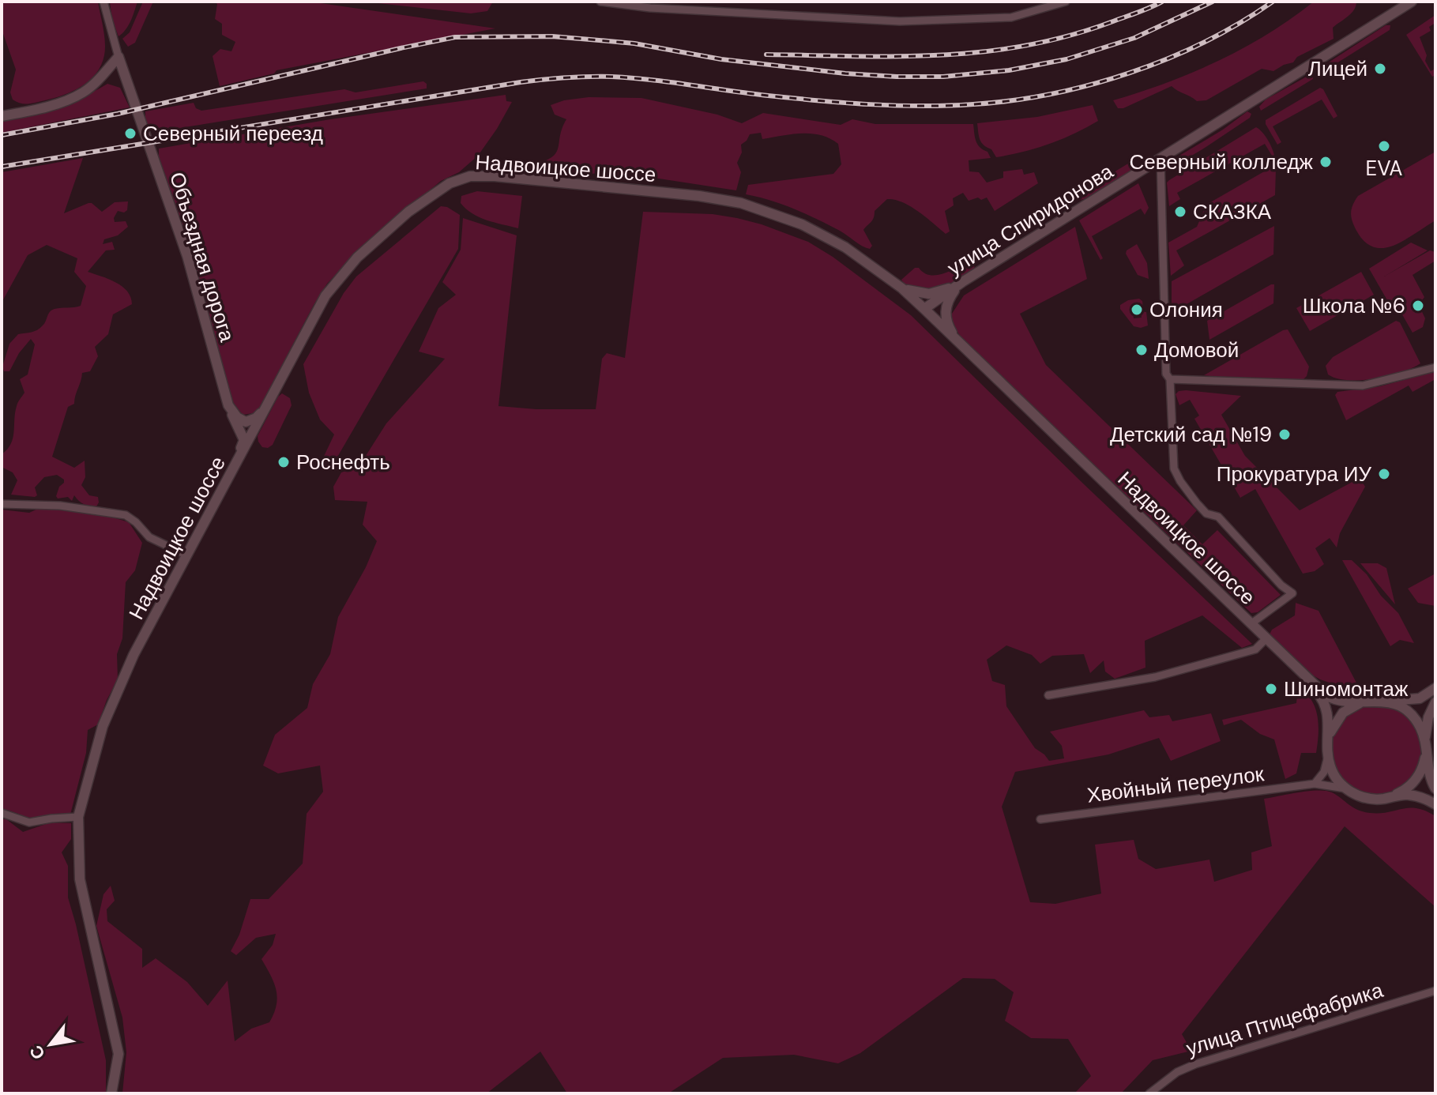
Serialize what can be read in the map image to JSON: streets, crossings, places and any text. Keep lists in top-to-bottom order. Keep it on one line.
{"streets":{"main road":["Надвоицкое шоссе","улица Спиридонова","Объездная дорога"],"street":["Хвойный переулок","улица Птицефабрика"]},"crossings":[["Надвоицкое шоссе","улица Спиридонова"],["Надвоицкое шоссе","Объездная дорога"]],"places":["Лицей","Северный переезд","EVA","Северный колледж","СКАЗКА","Школа №6","Олония","Домовой","Детский сад №19","Роснефть","Прокуратура ИУ","Шиномонтаж"],"north":"bottom left"}
